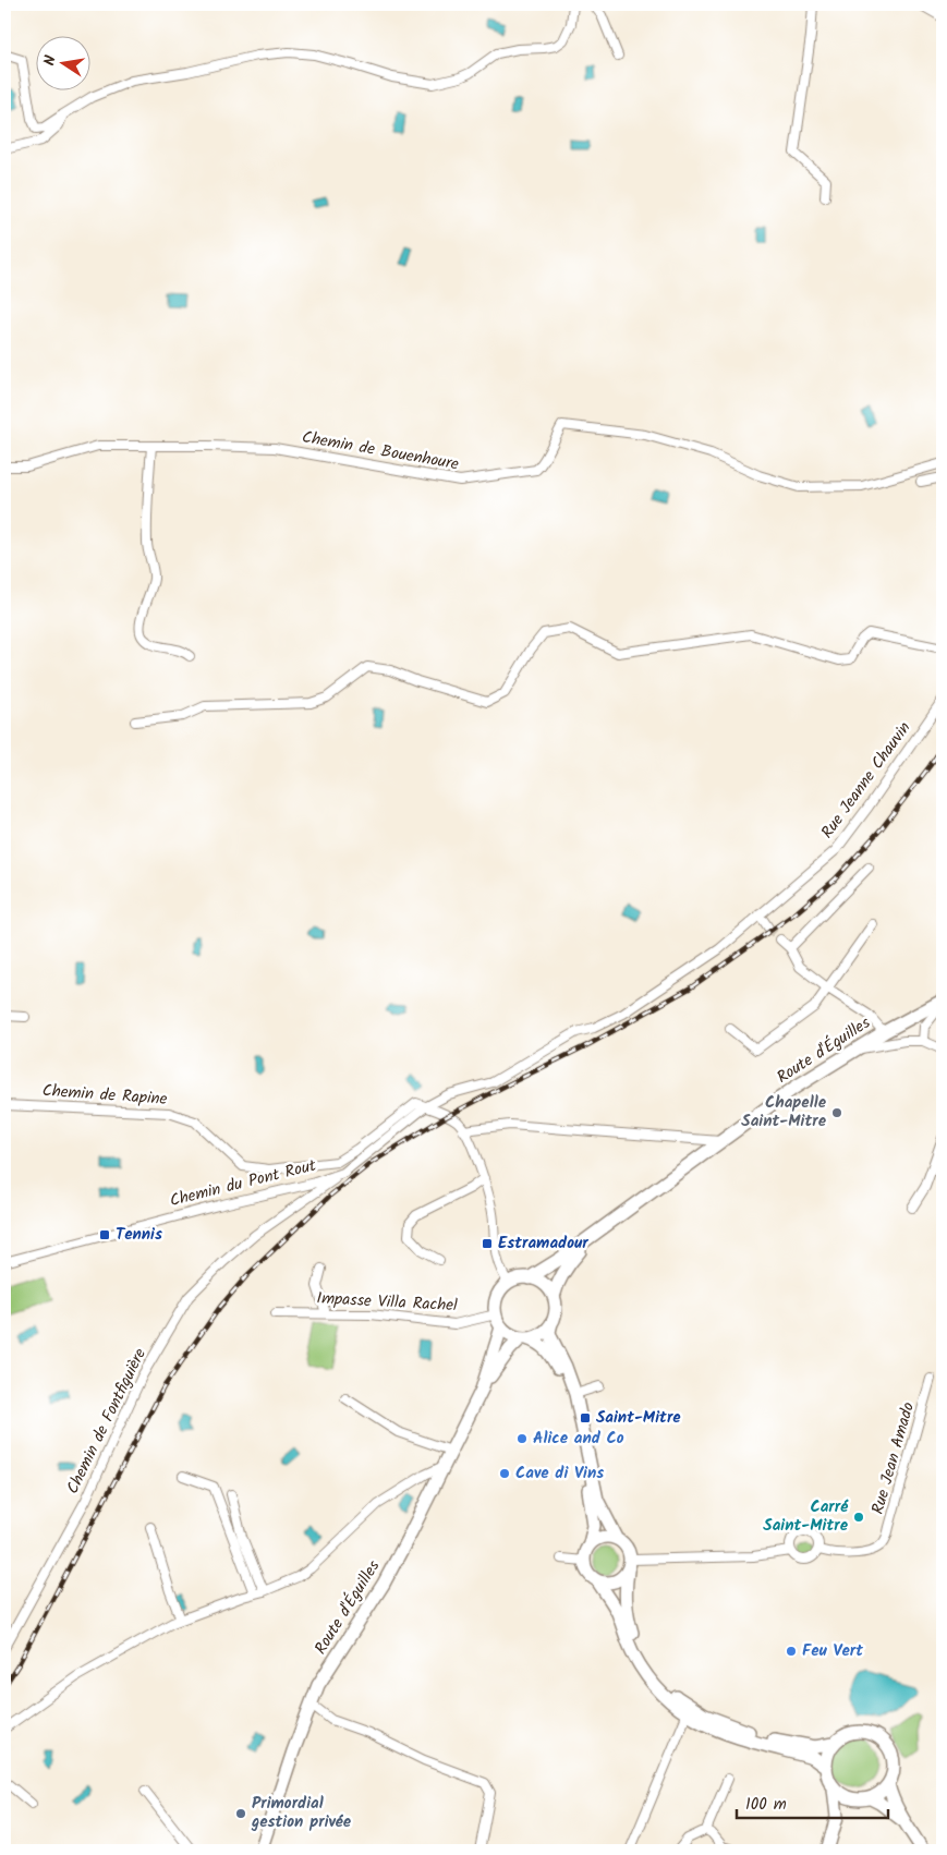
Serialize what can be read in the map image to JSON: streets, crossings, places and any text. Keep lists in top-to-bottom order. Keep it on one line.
{"streets":{"street":["Chemin de Bouenhoure","Rue Jeanne Chauvin","Route d'Éguilles","Chemin de Rapine","Chemin du Pont Rout","Impasse Villa Rachel","Chemin de Fontfiguière","Rue Jean Amado"]},"crossings":[["Rue Jeanne Chauvin","Chemin de Rapine"],["Rue Jeanne Chauvin","Chemin du Pont Rout"],["Route d'Éguilles","Impasse Villa Rachel"],["Chemin de Rapine","Chemin du Pont Rout"],["Chemin du Pont Rout","Chemin de Fontfiguière"]],"places":{"other":["Chapelle Saint-Mitre","Alice and Co","Cave di Vins","Carré Saint-Mitre","Feu Vert","Primordial gestion privée"],"transit":["Tennis","Estramadour","Saint-Mitre"]},"scale_bar":"100 m","north":"left"}
